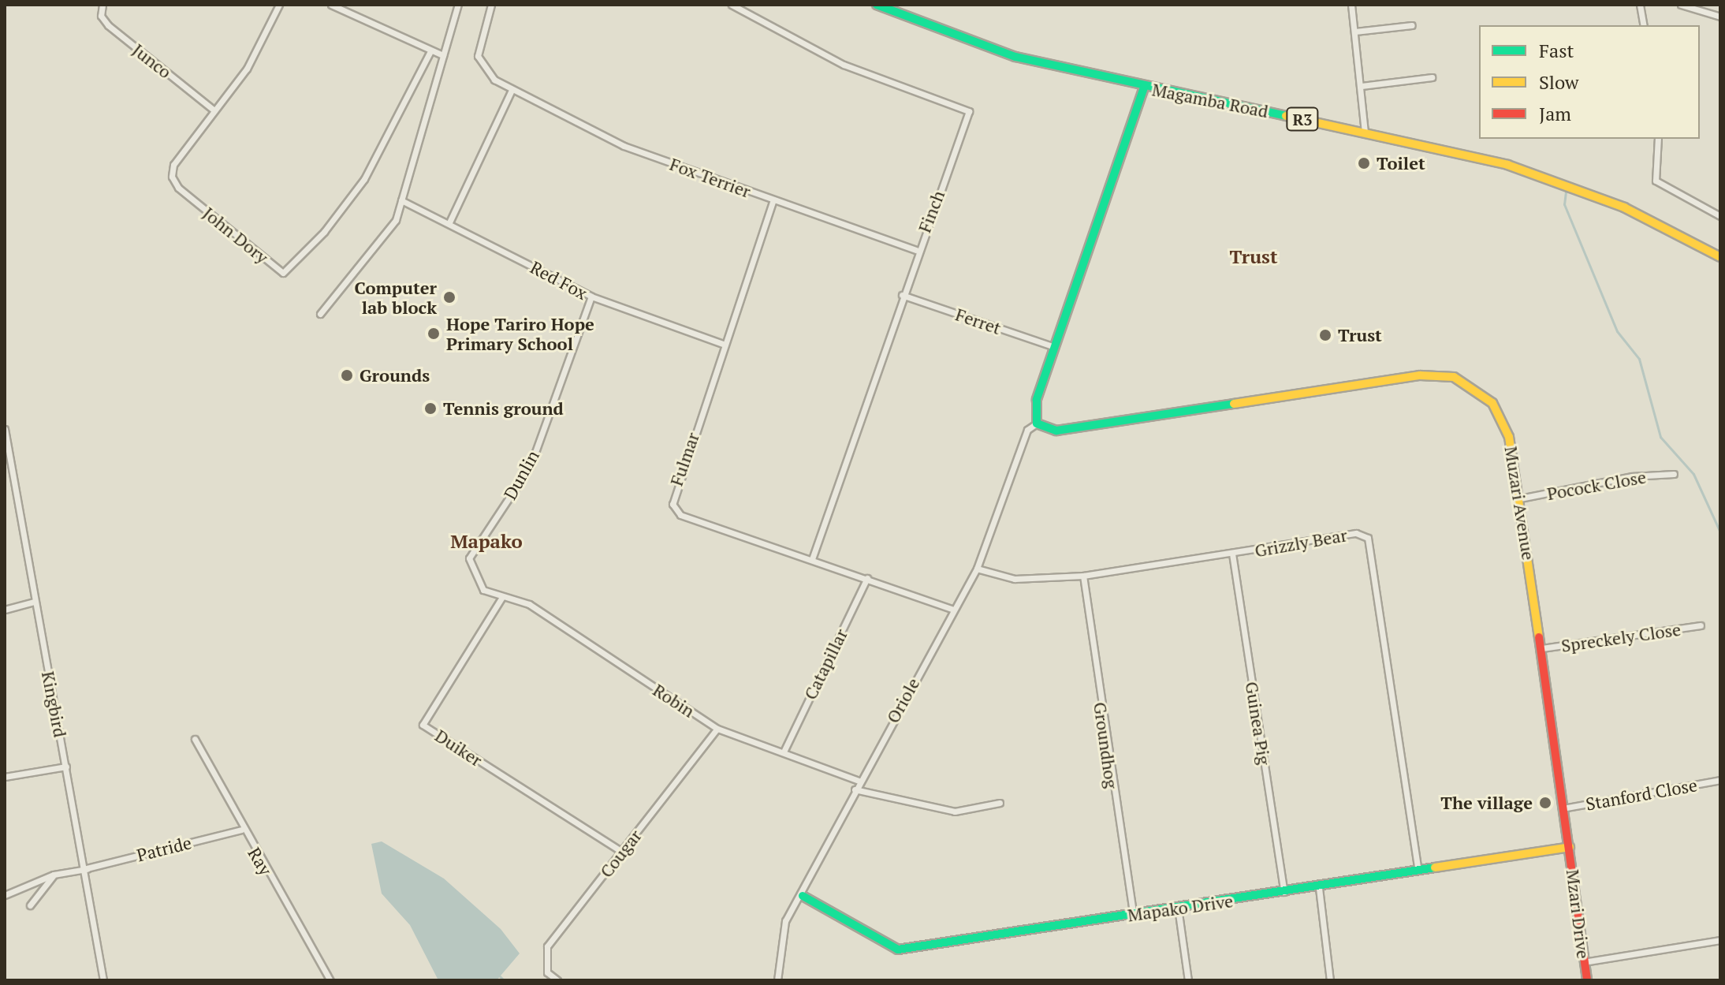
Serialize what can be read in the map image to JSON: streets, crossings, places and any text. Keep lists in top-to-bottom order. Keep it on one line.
{"streets":{"main road":["Magamba Road","R3","Muzari Avenue","Mapako Drive","Mzari Drive"],"street":["Junco","Fox Terrier","Finch","John Dory","Red Fox","Ferret","Fulmar","Dunlin","Pocock Close","Grizzly Bear","Spreckely Close","Catapillar","Robin","Oriole","Kingbird","Guinea Pig","Groundhog","Duiker","Stanford Close","Patride","Cougar","Ray"]},"crossings":[["Junco","John Dory"],["Fox Terrier","Finch"],["Fox Terrier","Fulmar"],["Finch","Ferret"],["Finch","Fulmar"],["Red Fox","Fulmar"],["Red Fox","Dunlin"],["Fulmar","Catapillar"],["Fulmar","Oriole"],["Dunlin","Robin"],["Dunlin","Duiker"],["Pocock Close","Muzari Avenue"],["Muzari Avenue","Spreckely Close"],["Muzari Avenue","Oriole"],["Muzari Avenue","Stanford Close"],["Muzari Avenue","Mapako Drive"],["Muzari Avenue","Mzari Drive"],["Grizzly Bear","Oriole"],["Grizzly Bear","Guinea Pig"],["Grizzly Bear","Groundhog"],["Grizzly Bear","Mapako Drive"],["Catapillar","Robin"],["Robin","Oriole"],["Robin","Duiker"],["Robin","Cougar"],["Oriole","Mapako Drive"],["Kingbird","Patride"],["Guinea Pig","Mapako Drive"],["Groundhog","Mapako Drive"],["Duiker","Cougar"],["Patride","Ray"],["Mapako Drive","Mzari Drive"]],"districts":["Trust","Mapako"],"places":["Toilet","Computer lab block","Hope Tariro Hope Primary School","Trust","Grounds","Tennis ground","The village"],"legend":["Fast","Slow","Jam"]}
